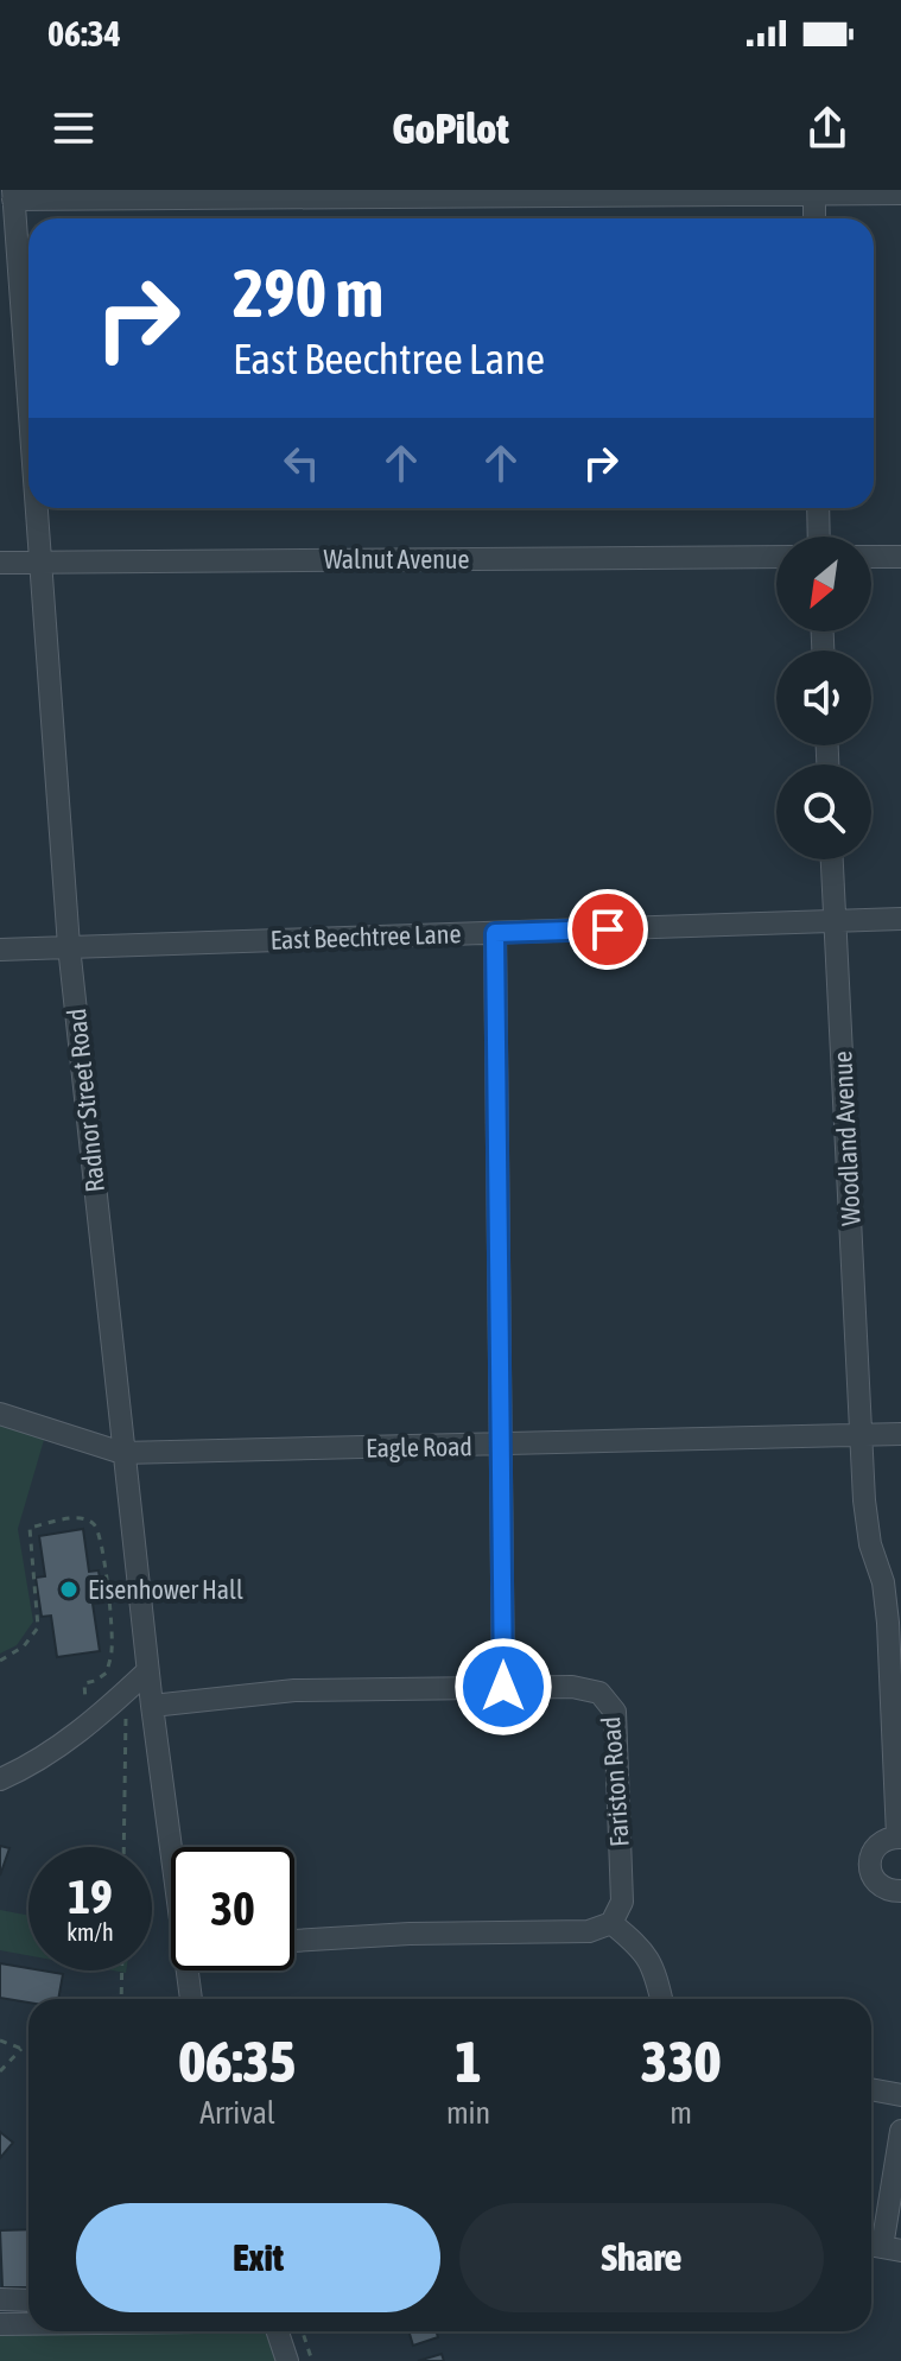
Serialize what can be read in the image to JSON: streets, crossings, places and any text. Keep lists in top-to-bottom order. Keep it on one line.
{"streets":{"street":["Walnut Avenue","East Beechtree Lane","Radnor Street Road","Woodland Avenue","Eagle Road","Fariston Road"]},"crossings":[["Walnut Avenue","Radnor Street Road"],["East Beechtree Lane","Radnor Street Road"],["East Beechtree Lane","Woodland Avenue"],["Radnor Street Road","Eagle Road"],["Radnor Street Road","Fariston Road"],["Woodland Avenue","Eagle Road"]],"places":["Eisenhower Hall"],"north":"bottom left","page":{"status":"06:34","header":"GoPilot","turn":["290 m","East Beechtree Lane"],"speed":"19 km/h","limit":"30","eta":["06:35","Arrival","1","min","330","m"],"buttons":["Exit","Share"]}}
